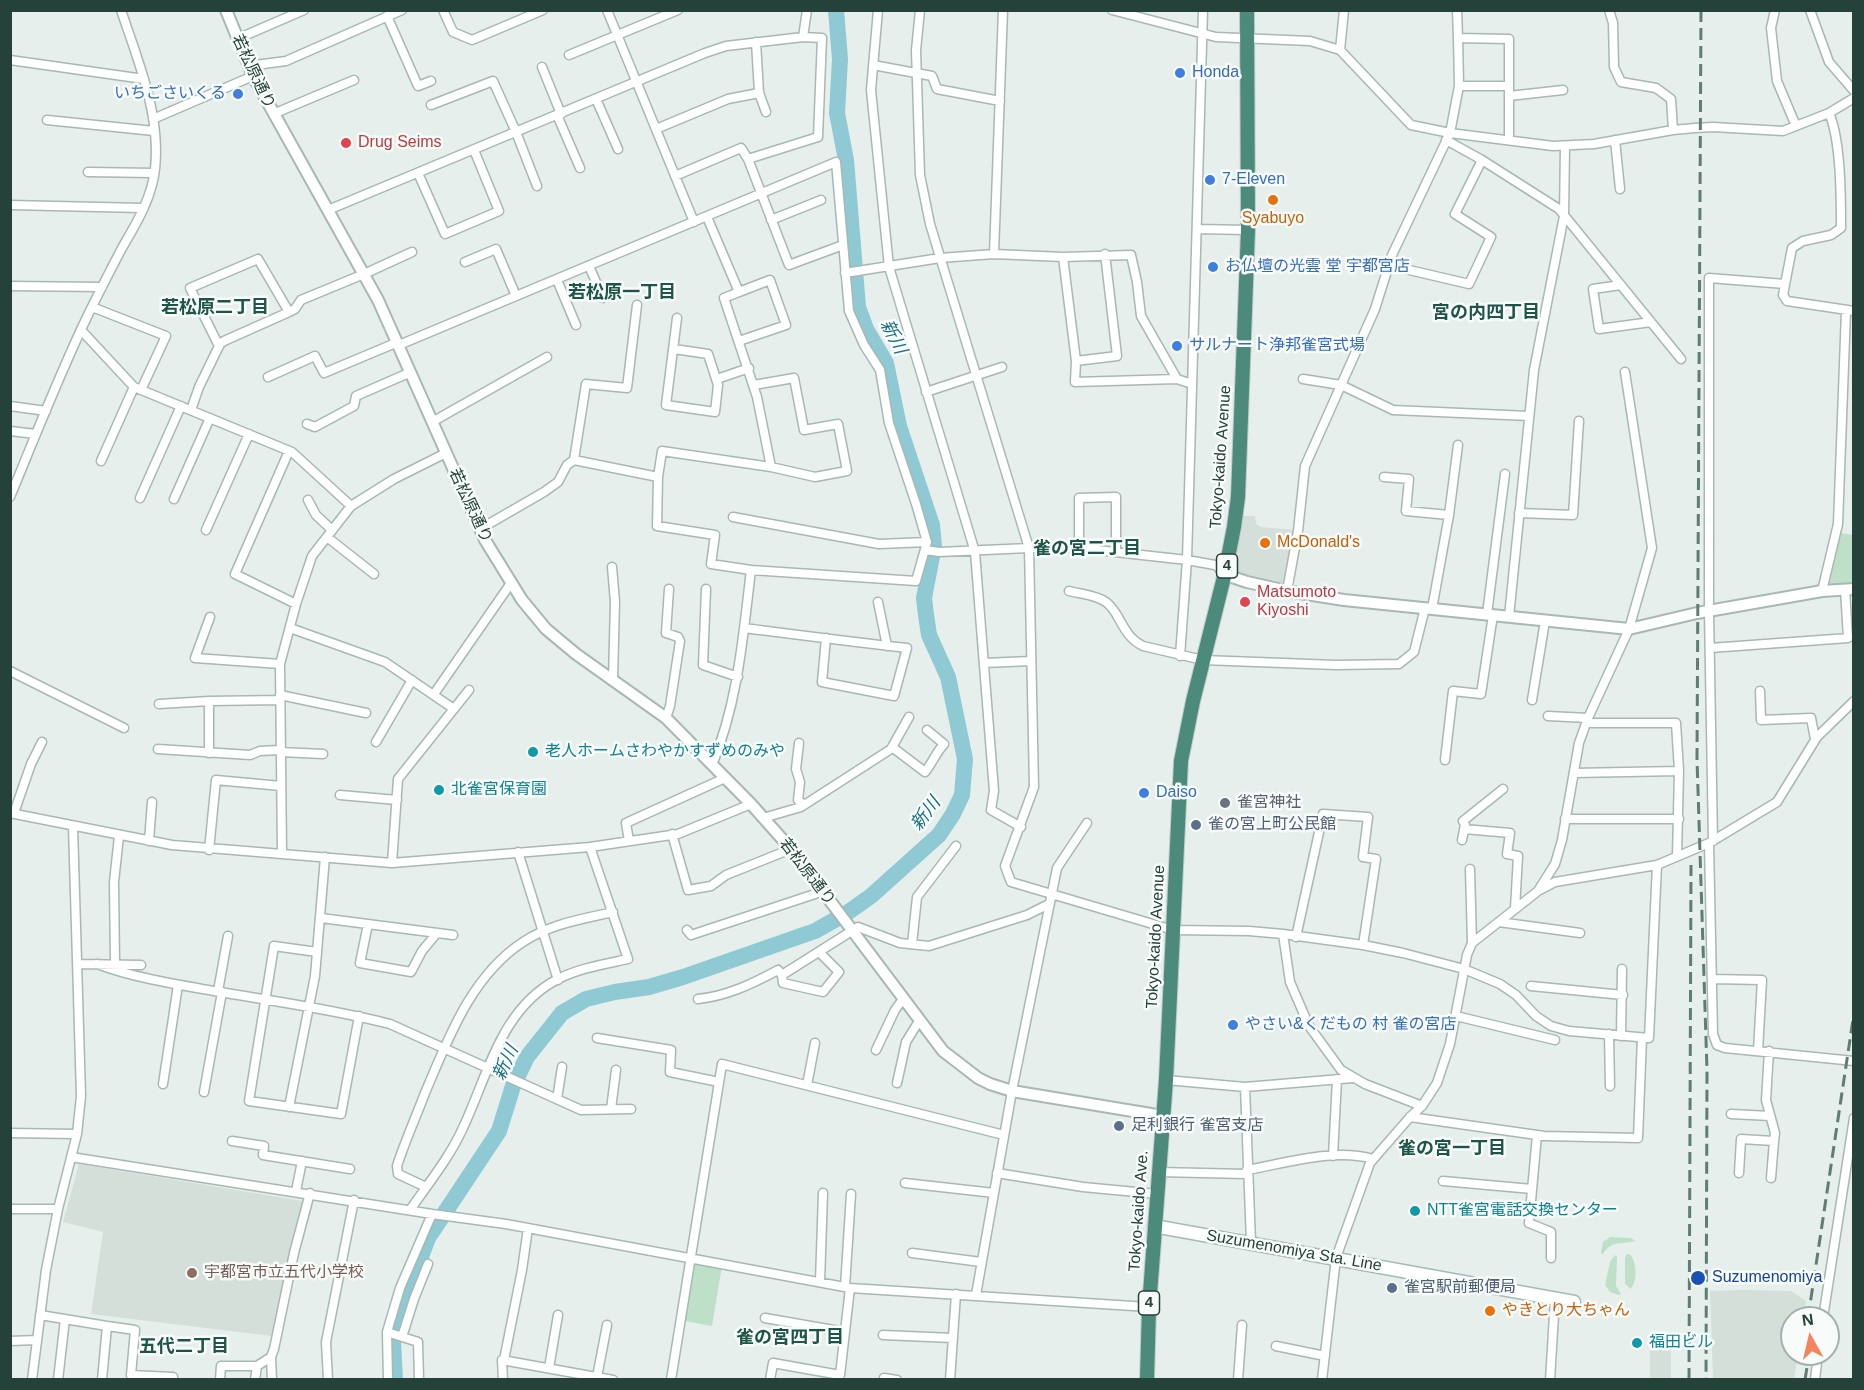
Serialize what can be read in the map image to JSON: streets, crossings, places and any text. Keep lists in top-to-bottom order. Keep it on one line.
{"streets":{"highway":["Tokyo-kaido Avenue","4","Tokyo-kaido Ave."],"main road":["Suzumenomiya Sta. Line"],"street":["若松原通り"]},"crossings":[["Tokyo-kaido Avenue","Tokyo-kaido Ave."],["Tokyo-kaido Ave.","Suzumenomiya Sta. Line"]],"districts":["若松原一丁目","若松原二丁目","宮の内四丁目","雀の宮二丁目","雀の宮一丁目","雀の宮四丁目","五代二丁目"],"water":["新川"],"places":["Honda","いちごさいくる","Drug Seims","7-Eleven","Syabuyo","お仏壇の光雲 堂 宇都宮店","サルナート浄邦雀宮式場","McDonald's","Matsumoto Kiyoshi","老人ホームさわやかすずめのみや","北雀宮保育園","Daiso","雀宮神社","雀の宮上町公民館","やさい&くだもの 村 雀の宮店","足利銀行 雀宮支店","NTT雀宮電話交換センター","宇都宮市立五代小学校","Suzumenomiya","雀宮駅前郵便局","やきとり大ちゃん","福田ビル"],"north":"top"}
